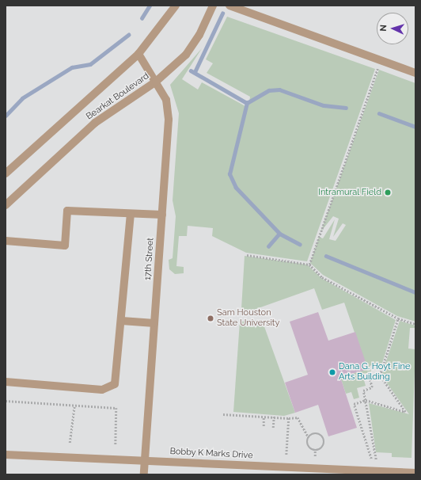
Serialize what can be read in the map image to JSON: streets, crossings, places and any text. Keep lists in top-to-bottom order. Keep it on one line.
{"streets":{"street":["Bearkat Boulevard","17th Street","Bobby K Marks Drive"]},"crossings":[["Bearkat Boulevard","17th Street"],["17th Street","Bobby K Marks Drive"]],"places":["Intramural Field","Sam Houston State University","Dana G. Hoyt Fine Arts Building"],"north":"left"}
